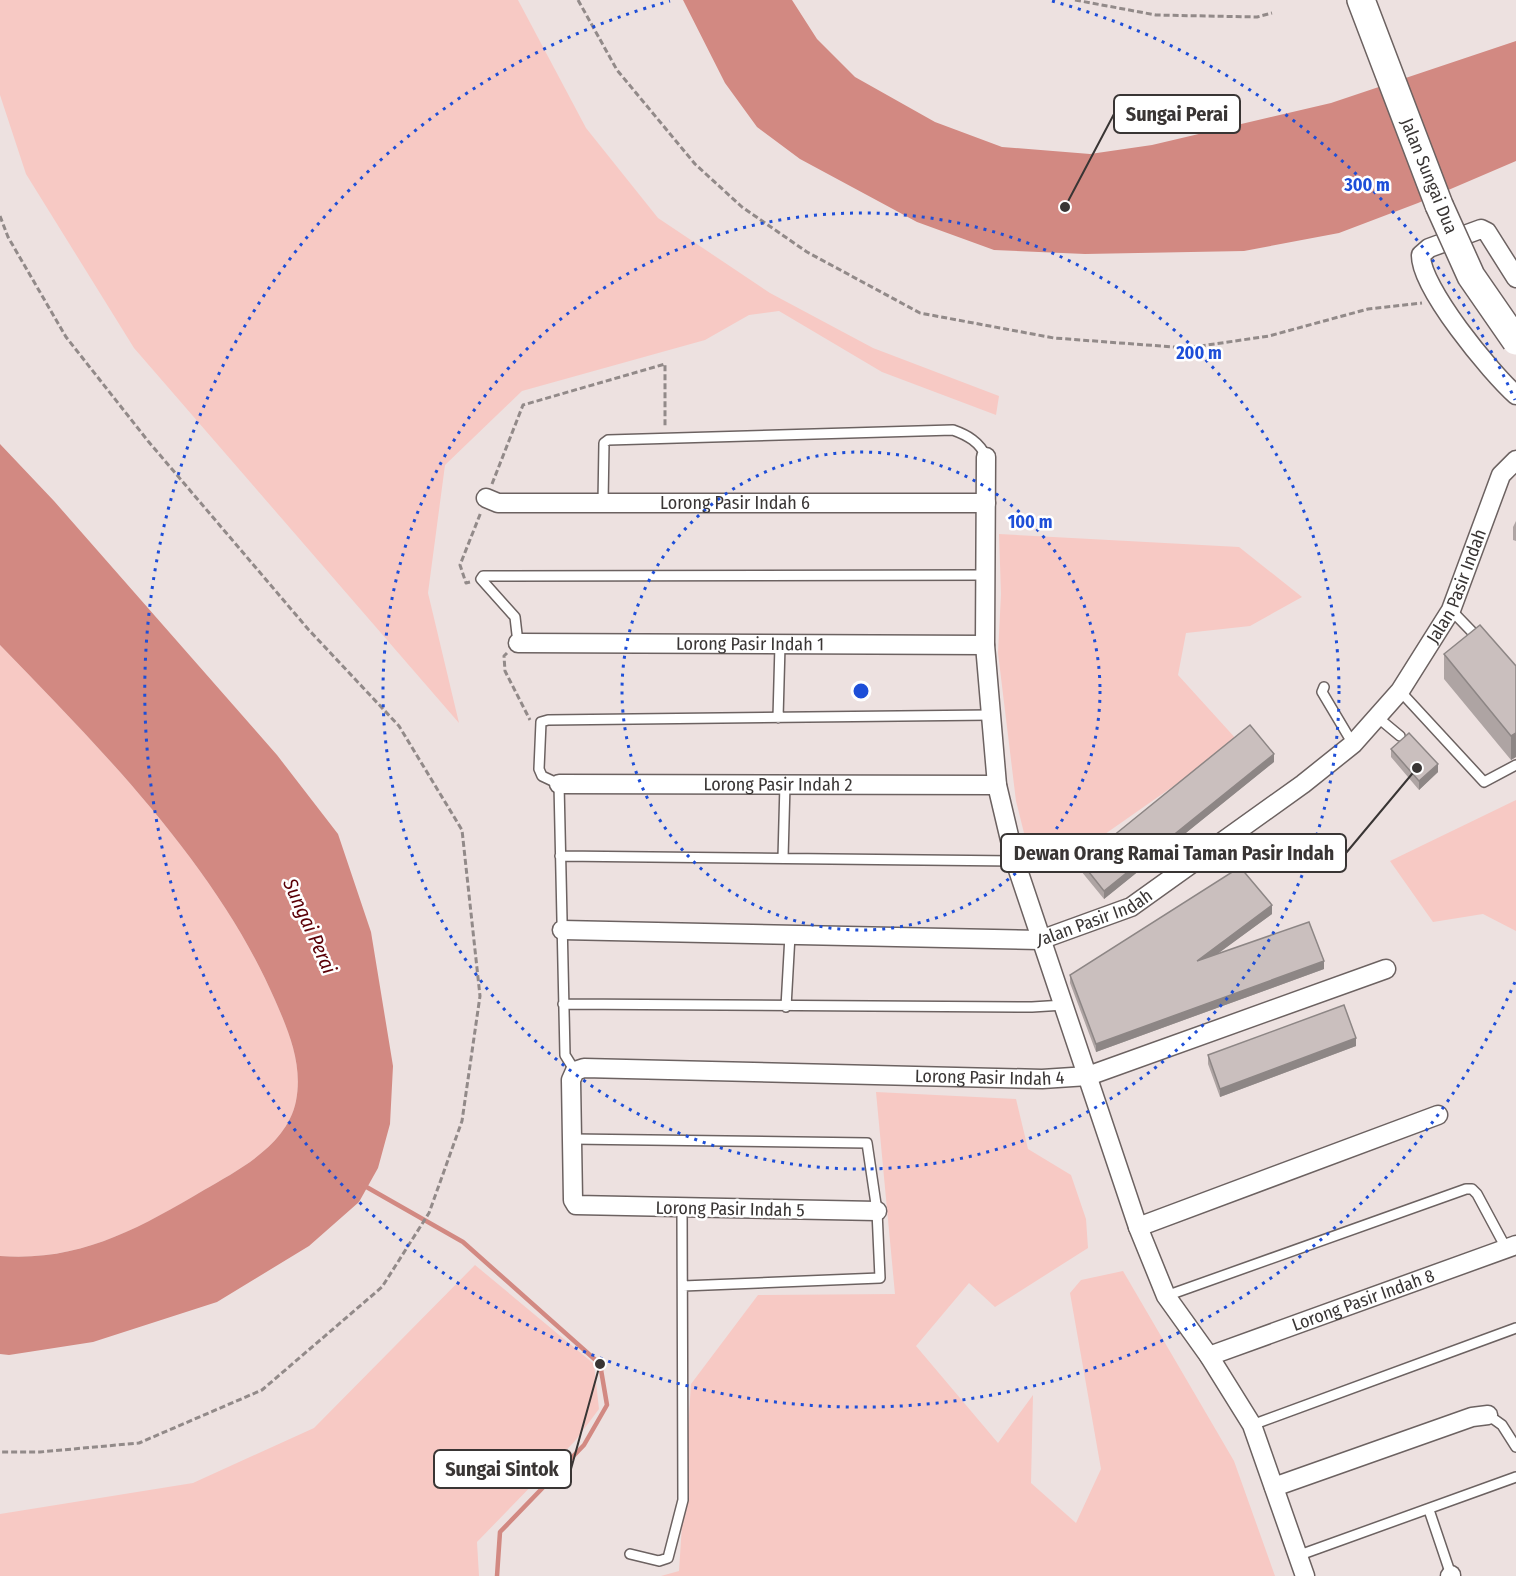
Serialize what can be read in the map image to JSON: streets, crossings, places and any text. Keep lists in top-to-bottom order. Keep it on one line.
{"streets":{"main road":["Jalan Sungai Dua"],"street":["Lorong Pasir Indah 6","Jalan Pasir Indah","Lorong Pasir Indah 1","Lorong Pasir Indah 2","Lorong Pasir Indah 4","Lorong Pasir Indah 5","Lorong Pasir Indah 8"]},"water":["Sungai Perai"],"places":["Sungai Perai","Dewan Orang Ramai Taman Pasir Indah","Sungai Sintok"],"rings":["300 m","200 m","100 m"]}
